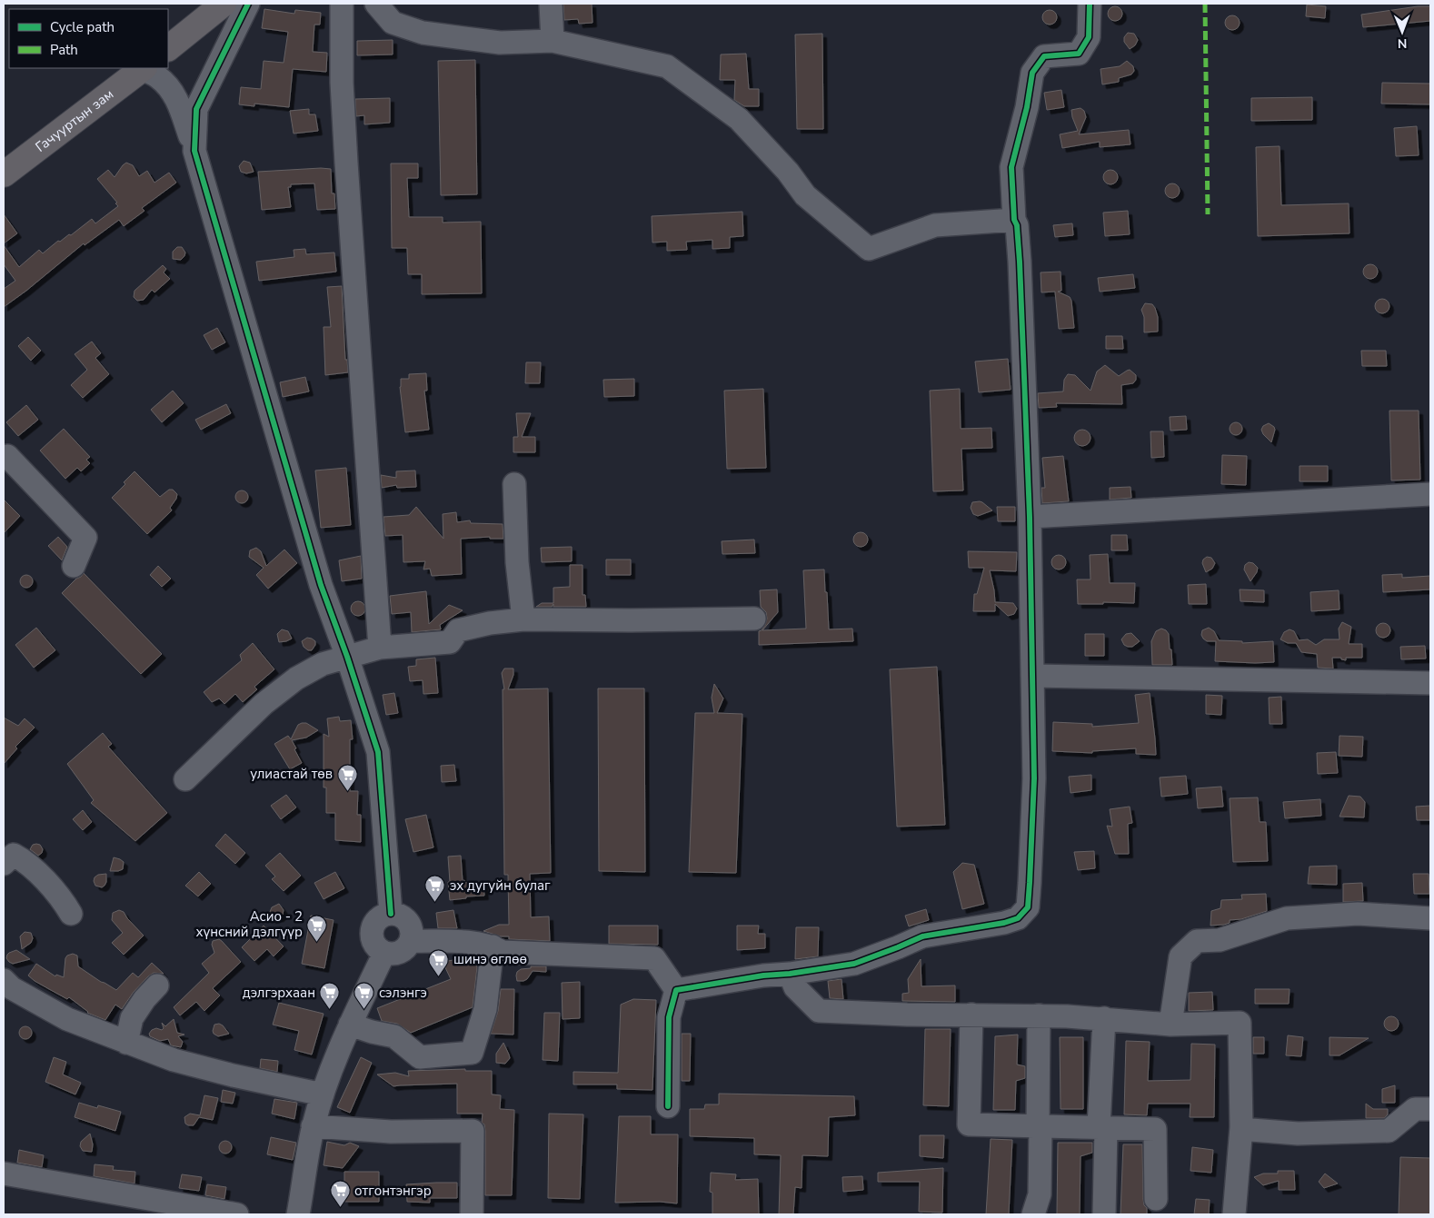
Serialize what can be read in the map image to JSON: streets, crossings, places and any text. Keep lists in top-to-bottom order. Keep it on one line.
{"streets":{"main road":["Гачууртын зам"]},"places":{"supermarket":["улиастай төв","эх дугуйн булаг","Асио - 2 хүнсний дэлгүүр","шинэ өглөө","дэлгэрхаан","сэлэнгэ","отгонтэнгэр"]},"legend":["Cycle path","Path"],"north":"bottom"}
